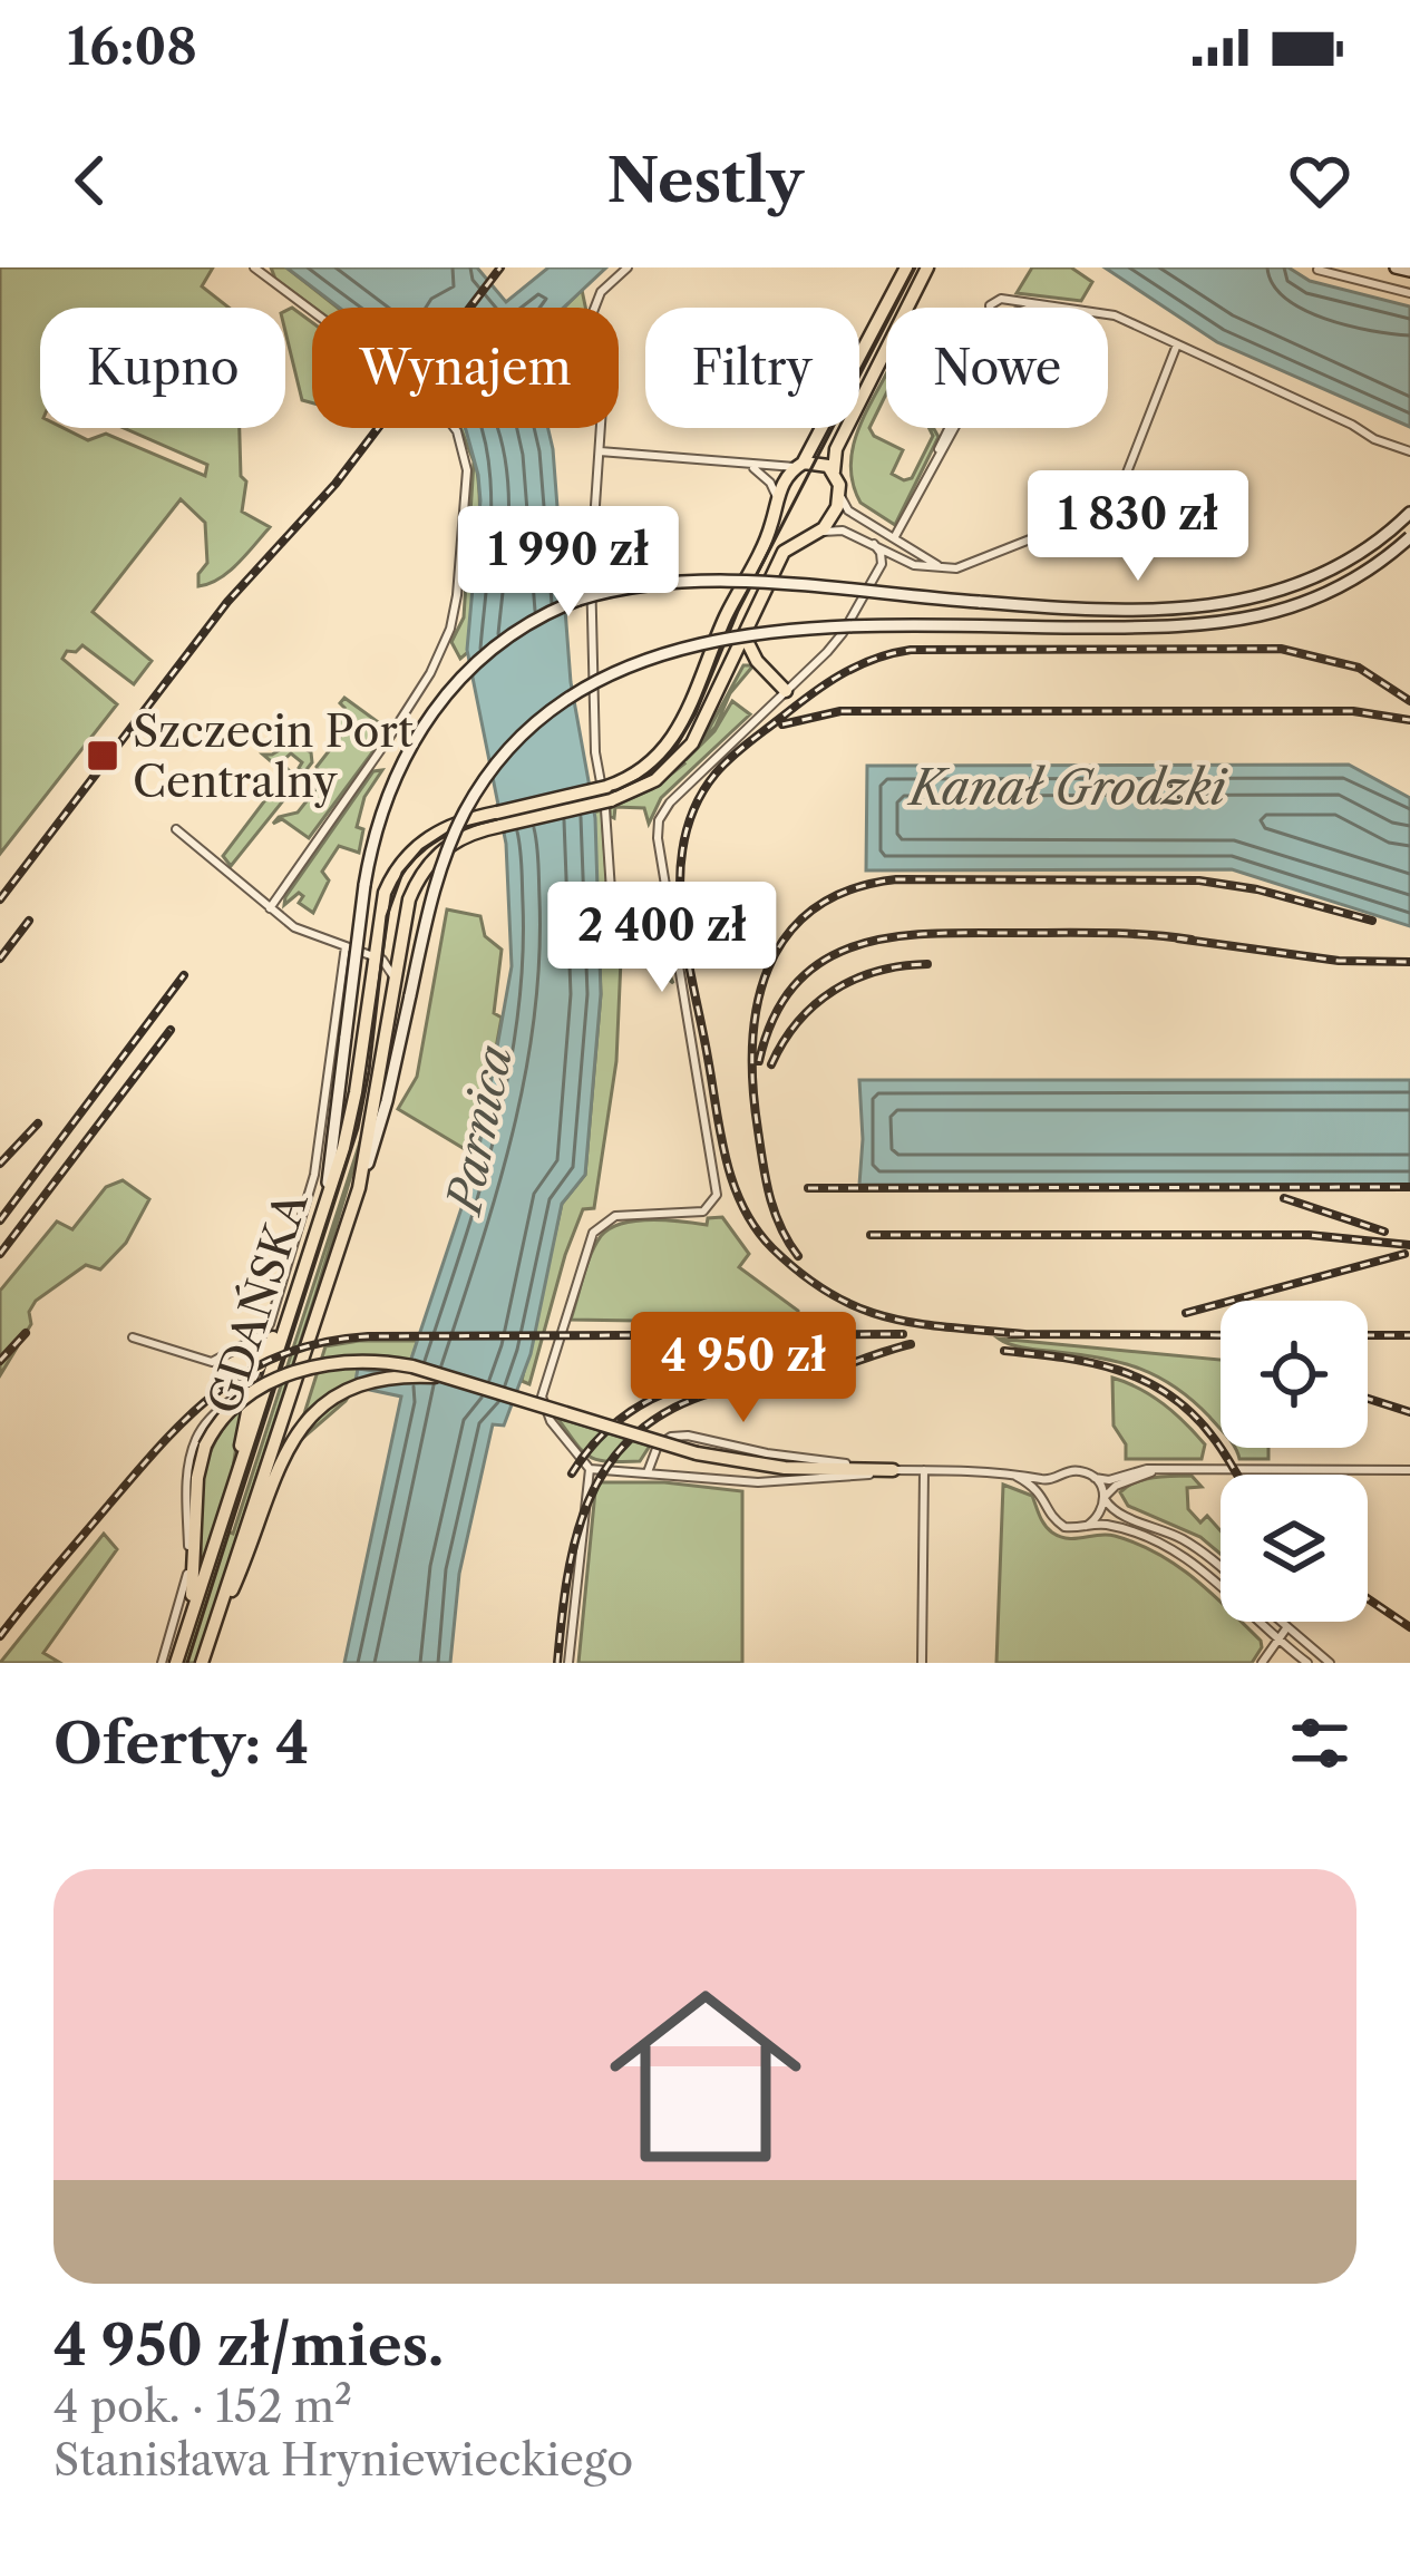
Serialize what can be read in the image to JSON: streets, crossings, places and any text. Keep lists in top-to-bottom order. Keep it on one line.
{"streets":{"main road":["GDAŃSKA"]},"water":["Kanał Grodzki","Parnica"],"places":{"transit":["Szczecin Port Centralny"]},"page":{"status":"16:08","header":"Nestly","chip":["Kupno","Wynajem","Filtry","Nowe"],"price":["1 830 zł","1 990 zł","2 400 zł","4 950 zł"],"heading":"Oferty: 4","list":[{"name":"4 950 zł/mies.","note":"4 pok. · 152 m² · Stanisława Hryniewieckiego"}]}}
